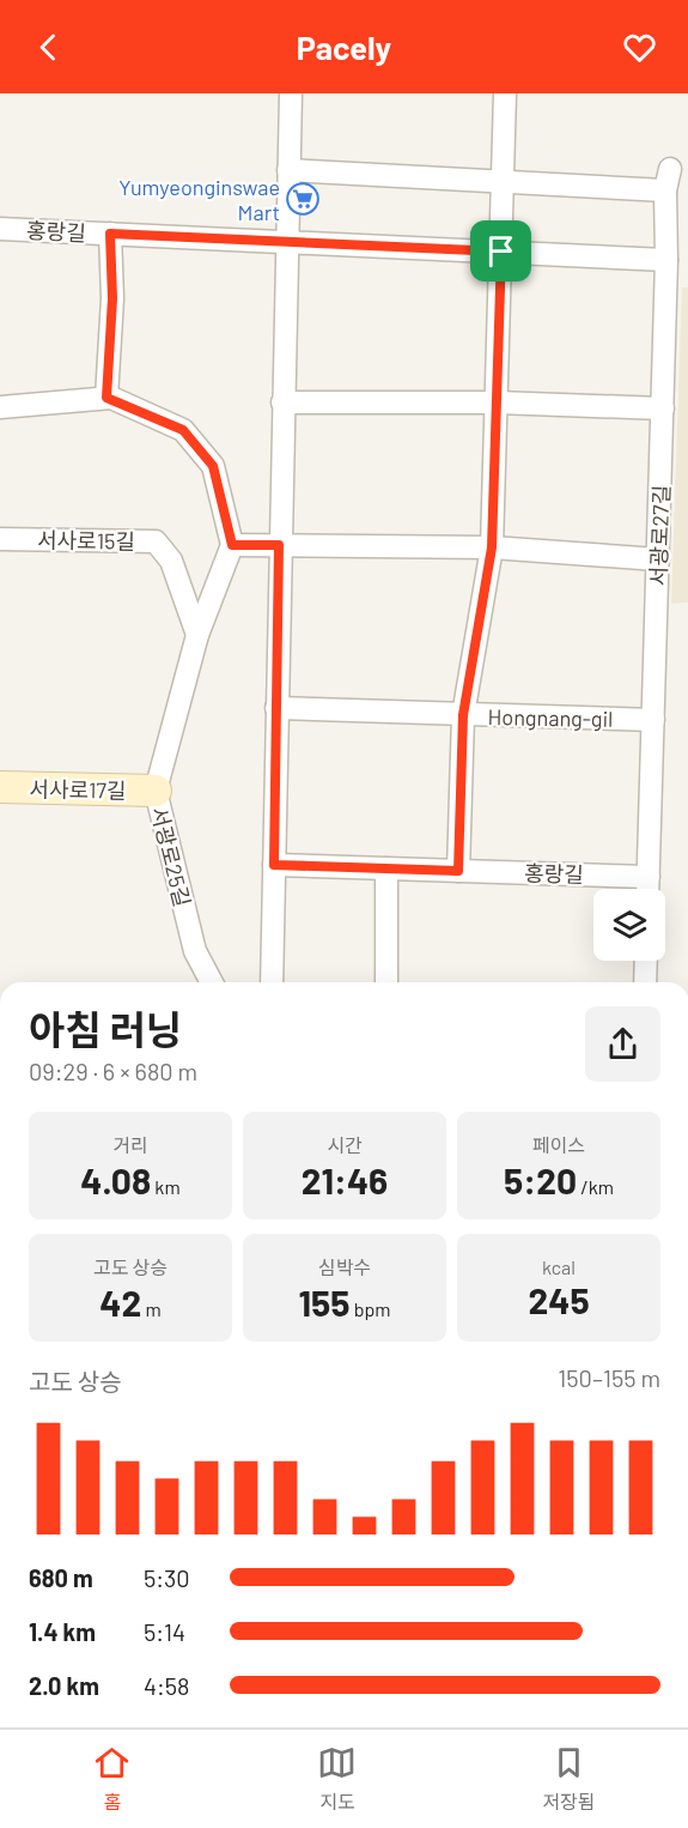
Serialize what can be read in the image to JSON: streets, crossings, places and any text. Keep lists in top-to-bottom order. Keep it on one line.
{"streets":{"street":["홍랑길","서광로27길","서사로15길","Hongnang-gil","서사로17길","서광로25길"]},"crossings":[["홍랑길","서광로27길"],["서광로27길","Hongnang-gil"],["서사로15길","서광로25길"],["서사로17길","서광로25길"]],"places":{"supermarket":["Yumyeonginswae Mart"]},"page":{"header":"Pacely","heading":["아침 러닝","09:29 · 6 × 680 m"],"stats":[["거리","4.08 km"],["시간","21:46"],["페이스","5:20 /km"],["고도 상승","42 m"],["심박수","155 bpm"],["kcal","245"]],"chart":["고도 상승","150–155 m"],"list":[{"name":"680 m","note":"5:30"},{"name":"1.4 km","note":"5:14"},{"name":"2.0 km","note":"4:58"}],"tabs":["홈","지도","저장됨"]}}
